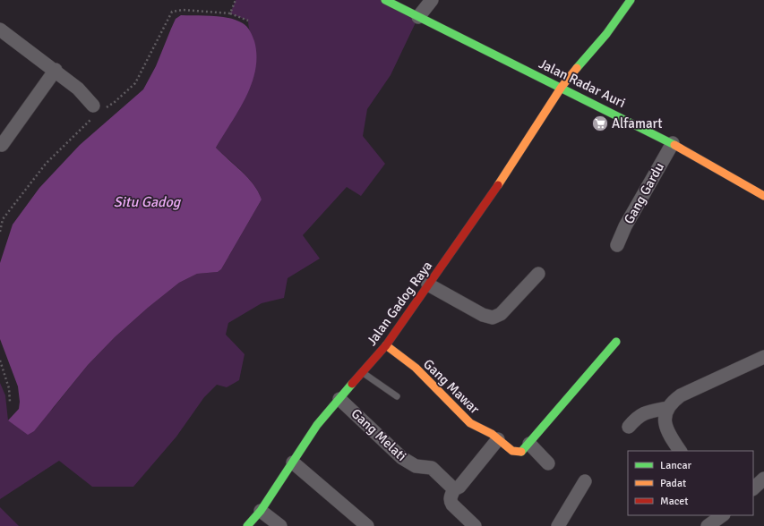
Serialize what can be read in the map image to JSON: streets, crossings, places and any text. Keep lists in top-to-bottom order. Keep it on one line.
{"streets":{"street":["Jalan Radar Auri","Gang Gardu","Jalan Gadog Raya","Gang Mawar","Gang Melati"]},"crossings":[["Jalan Radar Auri","Gang Gardu"],["Jalan Radar Auri","Jalan Gadog Raya"],["Jalan Gadog Raya","Gang Mawar"],["Jalan Gadog Raya","Gang Melati"]],"water":["Situ Gadog"],"places":{"supermarket":["Alfamart"]},"legend":["Lancar","Padat","Macet"]}
